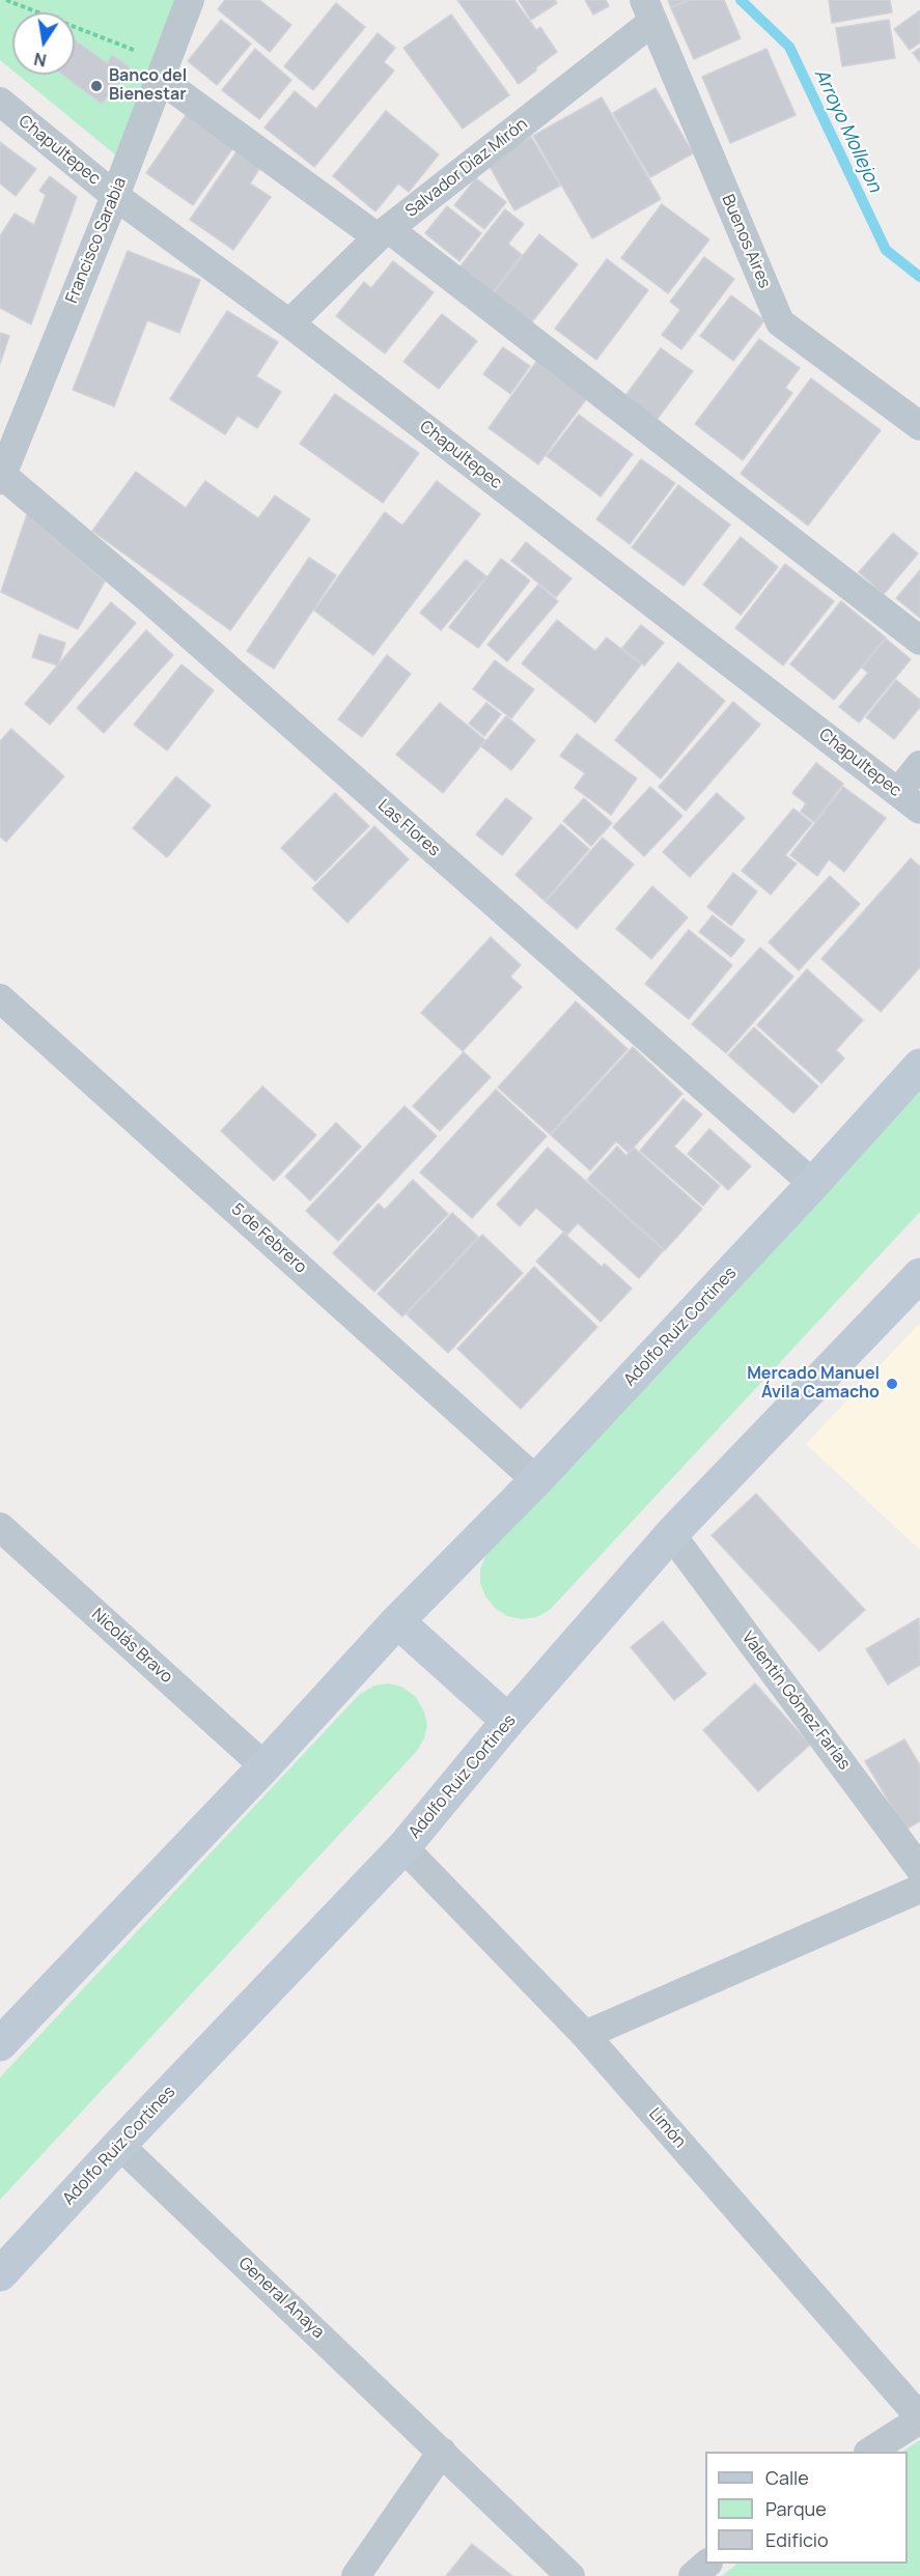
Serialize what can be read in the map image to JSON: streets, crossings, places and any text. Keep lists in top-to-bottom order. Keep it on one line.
{"streets":{"main road":["Adolfo Ruiz Cortines"],"street":["Chapultepec","Salvador Díaz Mirón","Francisco Sarabia","Buenos Aires","Las Flores","5 de Febrero","Nicolás Bravo","Valentín Gómez Farías","Limón","General Anaya"]},"crossings":[["Chapultepec","Salvador Díaz Mirón"],["Chapultepec","Francisco Sarabia"],["Salvador Díaz Mirón","Buenos Aires"],["Francisco Sarabia","Las Flores"],["Las Flores","Adolfo Ruiz Cortines"],["5 de Febrero","Adolfo Ruiz Cortines"],["Adolfo Ruiz Cortines","Nicolás Bravo"],["Adolfo Ruiz Cortines","Valentín Gómez Farías"],["Adolfo Ruiz Cortines","Limón"],["Adolfo Ruiz Cortines","General Anaya"]],"water":["Arroyo Mollejon"],"places":["Banco del Bienestar","Mercado Manuel Ávila Camacho"],"legend":["Calle","Parque","Edificio"],"north":"bottom"}
